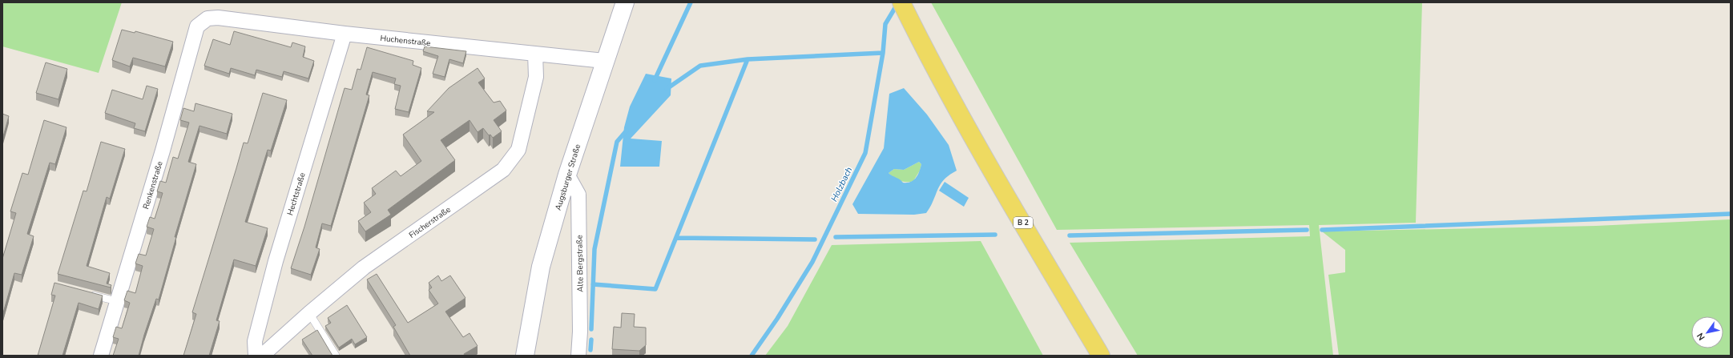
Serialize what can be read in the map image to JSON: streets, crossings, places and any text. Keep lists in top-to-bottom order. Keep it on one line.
{"streets":{"main road":["B 2"],"street":["Huchenstraße","Augsburger Straße","Renkenstraße","Hechtstraße","Fischerstraße","Alte Bergstraße"]},"crossings":[["Huchenstraße","Augsburger Straße"],["Huchenstraße","Renkenstraße"],["Huchenstraße","Hechtstraße"],["Huchenstraße","Fischerstraße"],["Augsburger Straße","Alte Bergstraße"]],"water":["Holzbach"],"north":"bottom left"}
